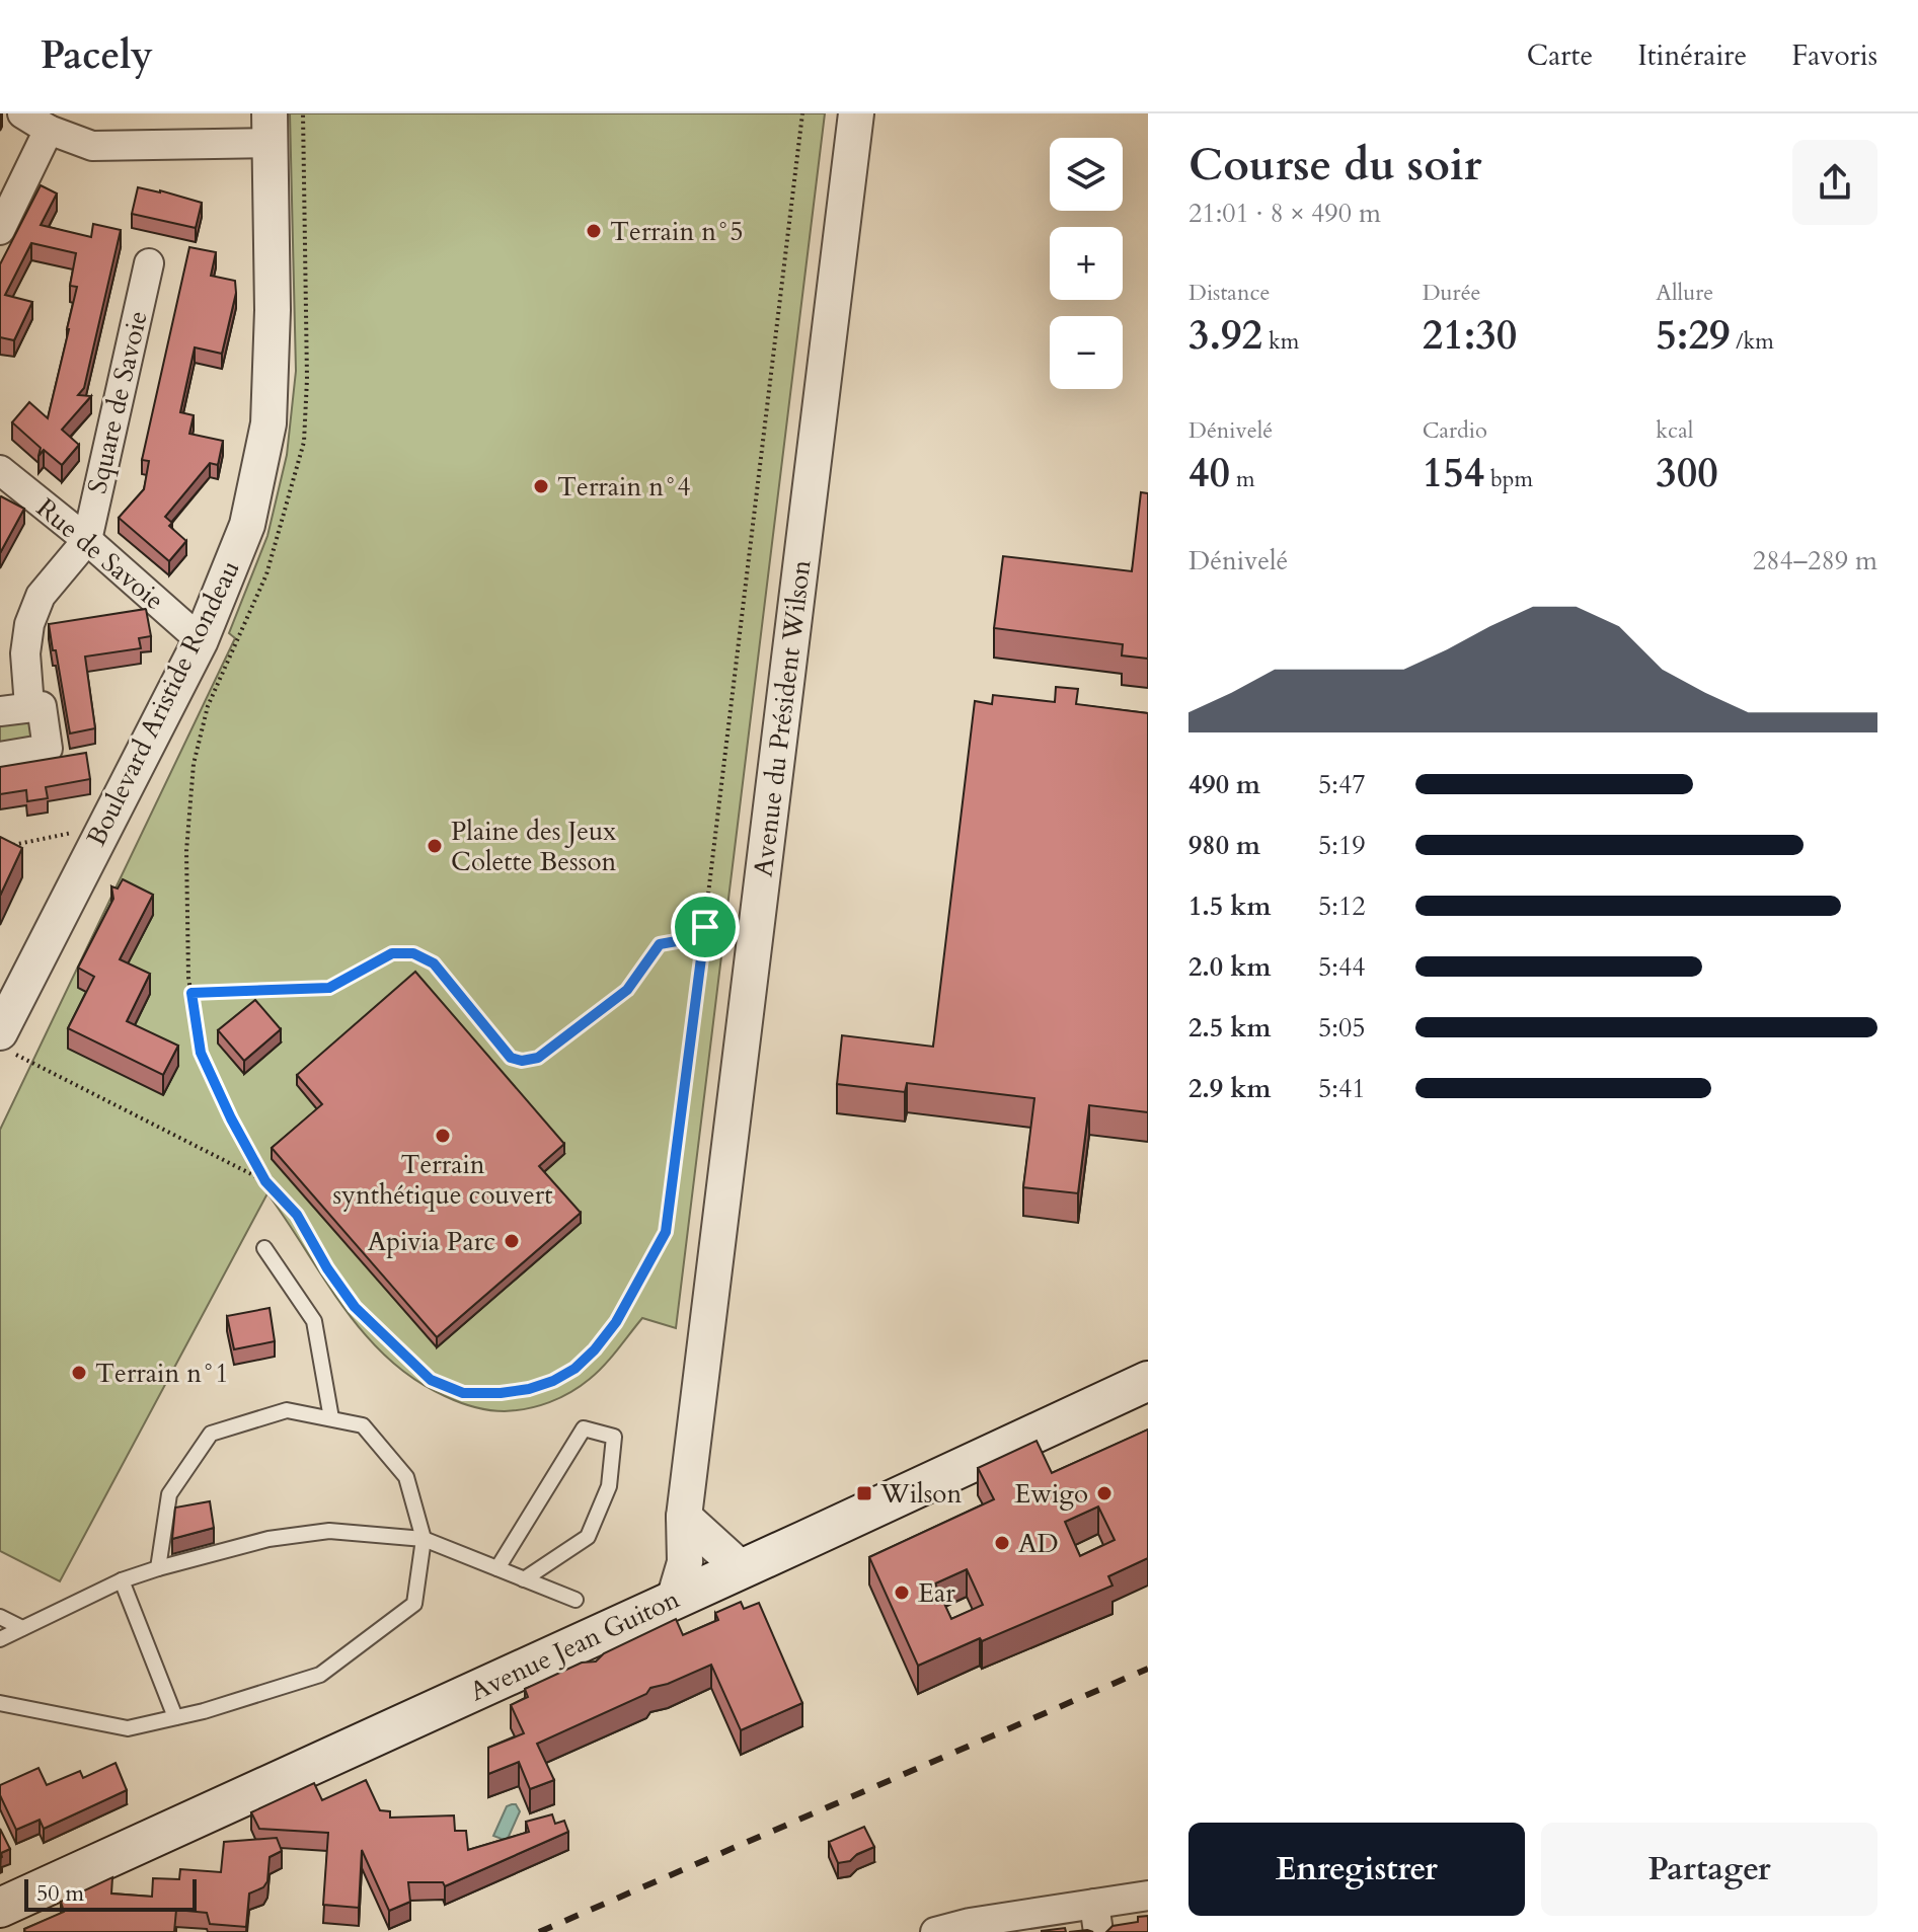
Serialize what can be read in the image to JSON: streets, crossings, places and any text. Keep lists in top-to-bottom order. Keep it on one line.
{"streets":{"main road":["Avenue Jean Guiton"],"street":["Square de Savoie","Rue de Savoie","Boulevard Aristide Rondeau","Avenue du Président Wilson"]},"crossings":[["Square de Savoie","Rue de Savoie"],["Rue de Savoie","Boulevard Aristide Rondeau"],["Avenue du Président Wilson","Avenue Jean Guiton"]],"places":{"other":["Terrain n°5","Terrain n°4","Plaine des Jeux Colette Besson","Terrain synthétique couvert","Apivia Parc","Terrain n°1","Ewigo","AD","Ear"],"transit":["Wilson"]},"scale_bar":"50 m","page":{"header":"Pacely","nav":["Carte","Itinéraire","Favoris"],"heading":["Course du soir","21:01 · 8 × 490 m"],"map_buttons":["+","−"],"stats":[["Distance","3.92 km"],["Durée","21:30"],["Allure","5:29 /km"],["Dénivelé","40 m"],["Cardio","154 bpm"],["kcal","300"]],"chart":["Dénivelé","284–289 m"],"list":[{"name":"490 m","note":"5:47"},{"name":"980 m","note":"5:19"},{"name":"1.5 km","note":"5:12"},{"name":"2.0 km","note":"5:44"},{"name":"2.5 km","note":"5:05"},{"name":"2.9 km","note":"5:41"}],"buttons":["Enregistrer","Partager"],"scale":"50 m"}}
